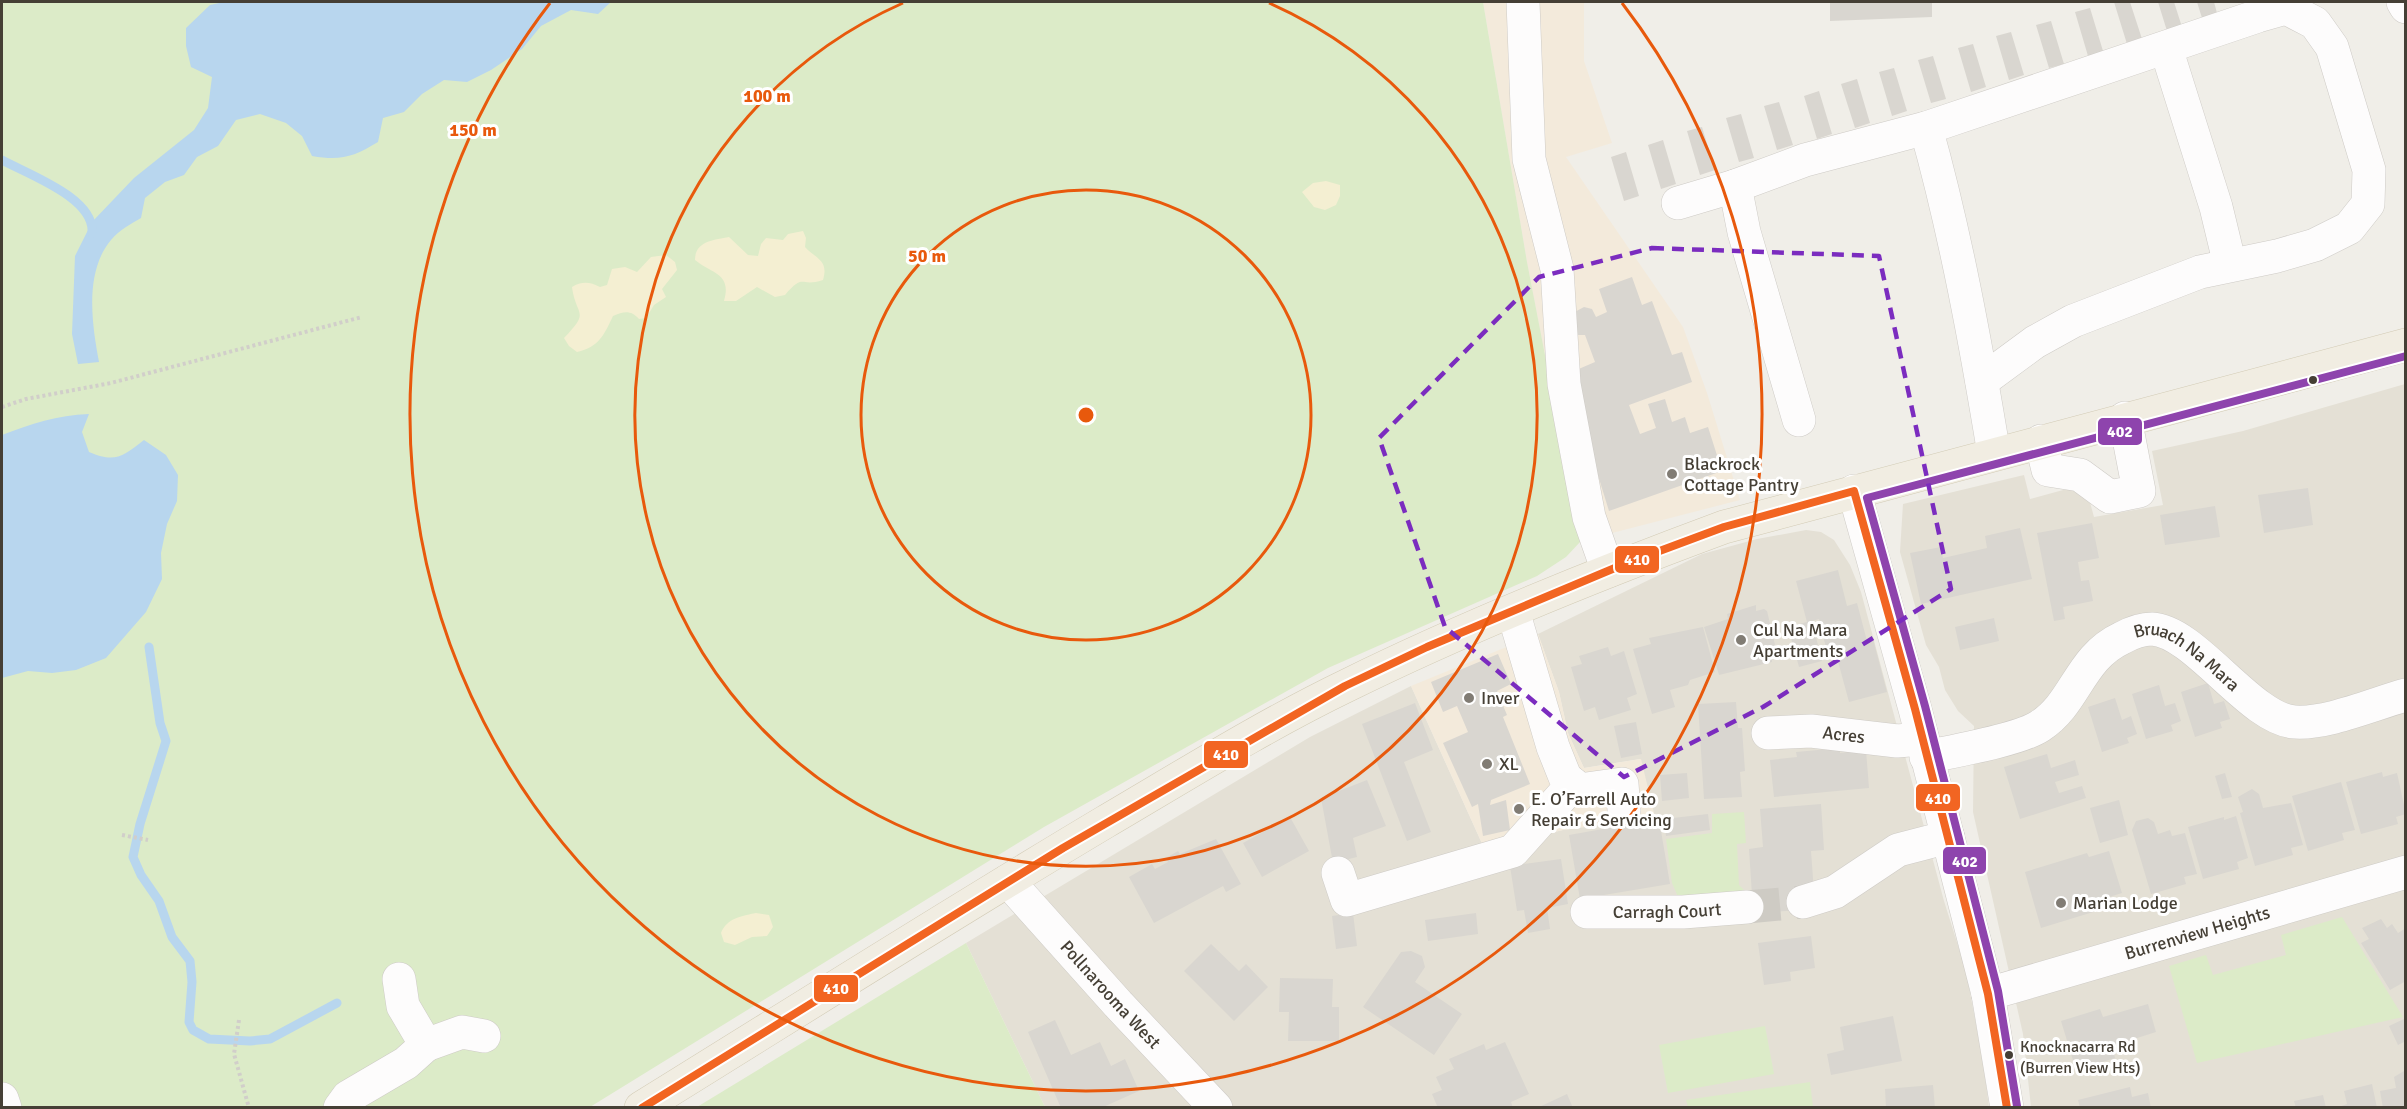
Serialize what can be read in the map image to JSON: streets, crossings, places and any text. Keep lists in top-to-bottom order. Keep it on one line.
{"streets":{"street":["Bruach Na Mara","Acres","Carragh Court","Burrenview Heights","Pollnarooma West"]},"crossings":[["Bruach Na Mara","Acres"]],"places":["Blackrock Cottage Pantry","Cul Na Mara Apartments","Inver","XL","E. O’Farrell Auto Repair & Servicing","Marian Lodge","Knocknacarra Rd (Burren View Hts)"],"lines":["transit line 402","transit line 410"],"rings":["100 m","150 m","50 m"]}
